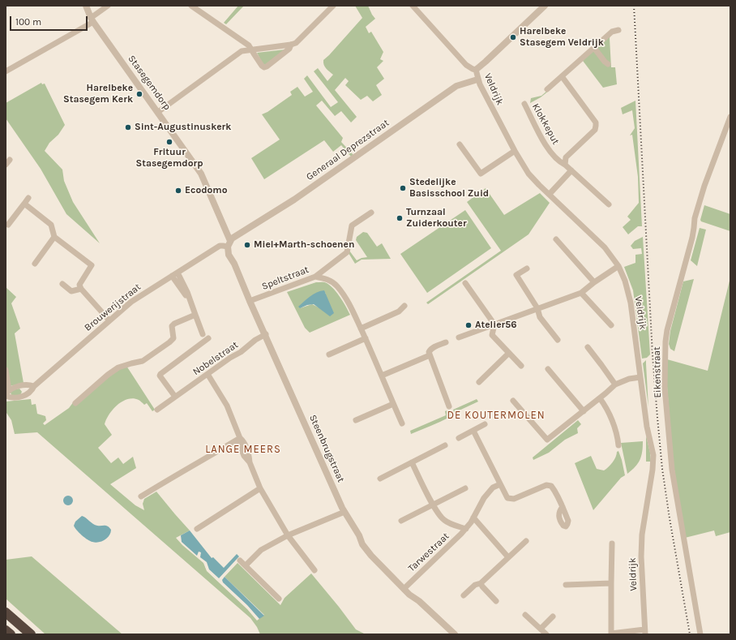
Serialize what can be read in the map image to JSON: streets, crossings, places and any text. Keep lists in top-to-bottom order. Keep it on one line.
{"streets":{"street":["Stasegemdorp","Veldrijk","Klokkeput","Generaal Deprezstraat","Speltstraat","Brouwerijstraat","Nobelstraat","Eikenstraat","Steenbrugstraat","Tarwestraat"]},"crossings":[["Stasegemdorp","Generaal Deprezstraat"],["Stasegemdorp","Brouwerijstraat"],["Stasegemdorp","Steenbrugstraat"],["Veldrijk","Generaal Deprezstraat"],["Generaal Deprezstraat","Brouwerijstraat"],["Generaal Deprezstraat","Steenbrugstraat"],["Speltstraat","Steenbrugstraat"],["Brouwerijstraat","Steenbrugstraat"],["Nobelstraat","Steenbrugstraat"],["Steenbrugstraat","Tarwestraat"]],"districts":["DE KOUTERMOLEN","LANGE MEERS"],"places":["Harelbeke Stasegem Veldrijk","Harelbeke Stasegem Kerk","Sint-Augustinuskerk","Frituur Stasegemdorp","Stedelijke Basisschool Zuid","Ecodomo","Turnzaal Zuiderkouter","Miel+Marth-schoenen","Atelier56"],"scale_bar":"100 m"}
